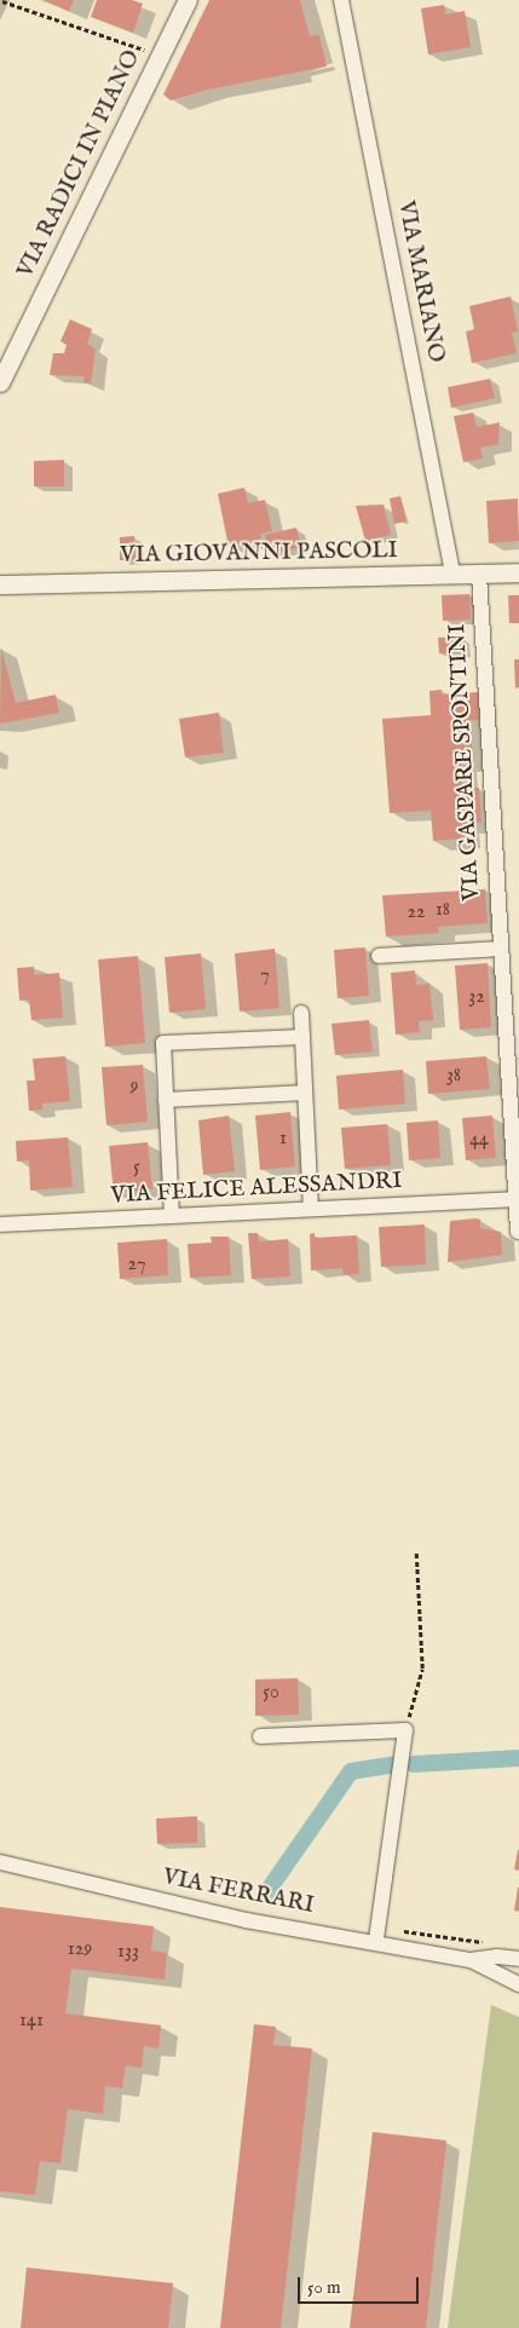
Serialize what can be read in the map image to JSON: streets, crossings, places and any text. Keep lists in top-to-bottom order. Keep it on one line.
{"streets":{"street":["VIA RADICI IN PIANO","VIA MARIANO","VIA GIOVANNI PASCOLI","VIA GASPARE SPONTINI","VIA FELICE ALESSANDRI","VIA FERRARI"]},"crossings":[["VIA MARIANO","VIA GIOVANNI PASCOLI"],["VIA GIOVANNI PASCOLI","VIA GASPARE SPONTINI"],["VIA GASPARE SPONTINI","VIA FELICE ALESSANDRI"]],"house_numbers":["18","22","7","32","38","9","1","44","5","27","50","129","133","141"],"scale_bar":"50 m"}
